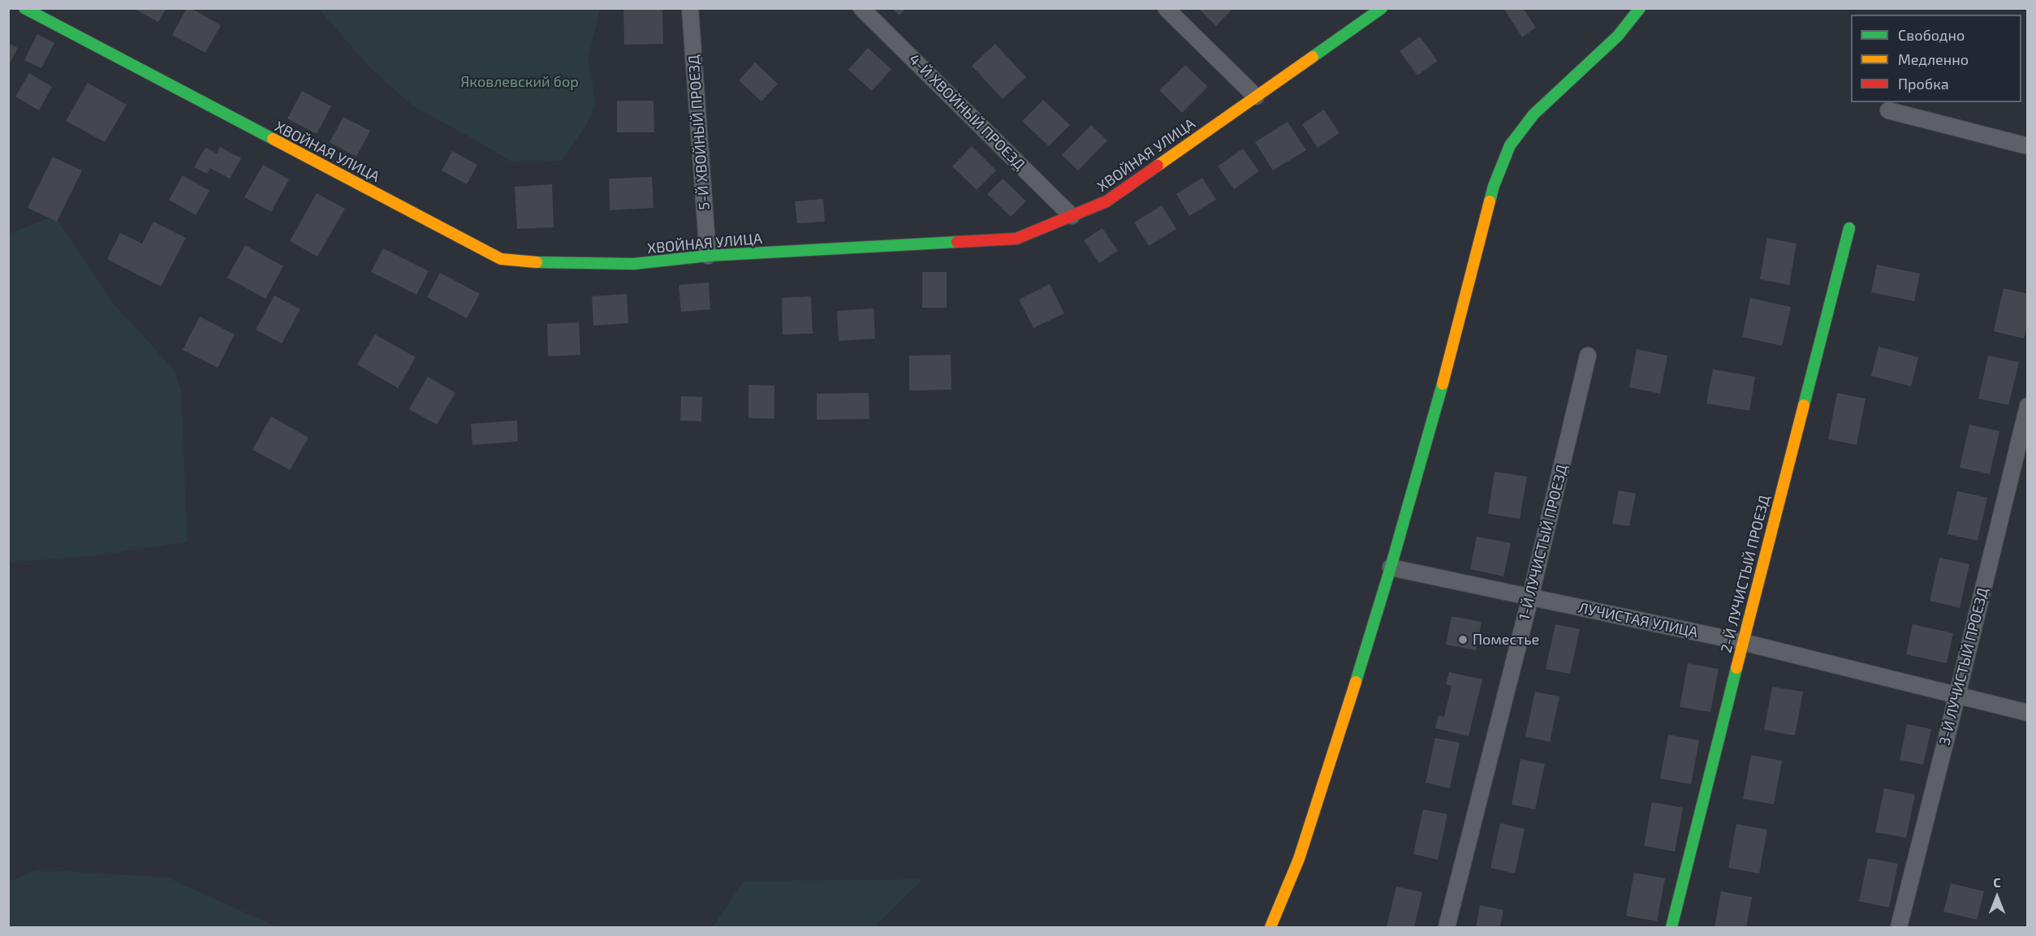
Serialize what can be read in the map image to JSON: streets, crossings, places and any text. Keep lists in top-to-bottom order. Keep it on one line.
{"streets":{"street":["4-Й ХВОЙНЫЙ ПРОЕЗД","5-Й ХВОЙНЫЙ ПРОЕЗД","ХВОЙНАЯ УЛИЦА","1-Й ЛУЧИСТЫЙ ПРОЕЗД","2-Й ЛУЧИСТЫЙ ПРОЕЗД","ЛУЧИСТАЯ УЛИЦА","3-Й ЛУЧИСТЫЙ ПРОЕЗД"]},"crossings":[["4-Й ХВОЙНЫЙ ПРОЕЗД","ХВОЙНАЯ УЛИЦА"],["5-Й ХВОЙНЫЙ ПРОЕЗД","ХВОЙНАЯ УЛИЦА"],["1-Й ЛУЧИСТЫЙ ПРОЕЗД","ЛУЧИСТАЯ УЛИЦА"],["2-Й ЛУЧИСТЫЙ ПРОЕЗД","ЛУЧИСТАЯ УЛИЦА"],["ЛУЧИСТАЯ УЛИЦА","3-Й ЛУЧИСТЫЙ ПРОЕЗД"]],"parks":["Яковлевский бор"],"places":["Поместье"],"legend":["Свободно","Медленно","Пробка"],"north":"top"}
